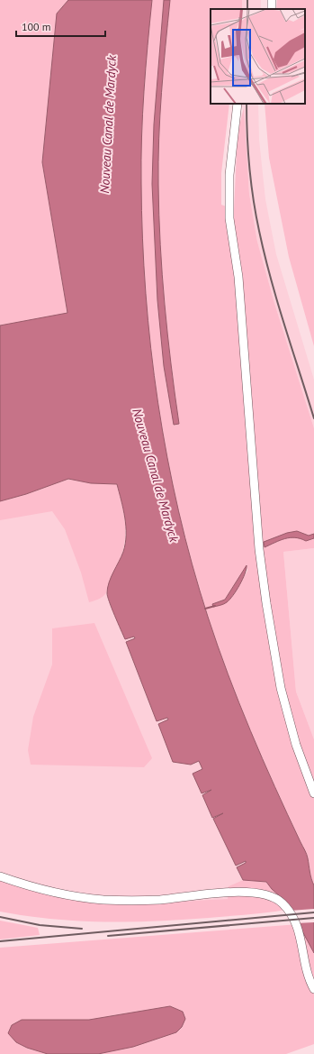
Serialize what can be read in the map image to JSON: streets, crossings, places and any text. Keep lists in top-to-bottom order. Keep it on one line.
{"water":["Nouveau Canal de Mardyck"],"scale_bar":"100 m"}
